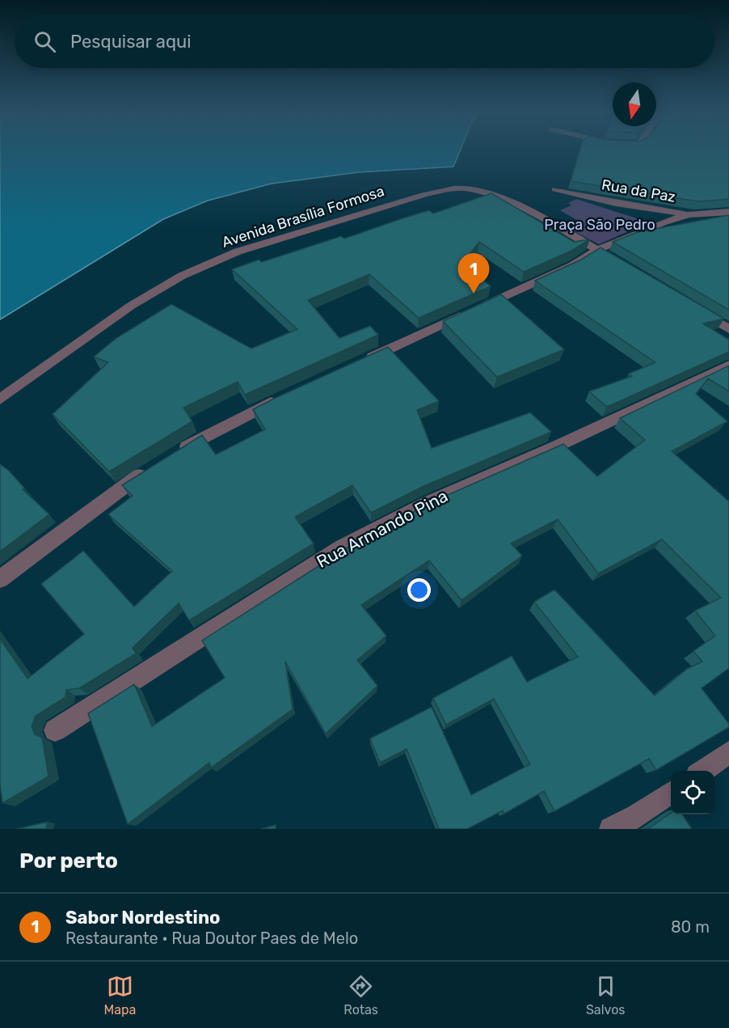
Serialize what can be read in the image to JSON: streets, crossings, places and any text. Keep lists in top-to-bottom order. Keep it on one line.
{"streets":{"street":["Rua da Paz","Avenida Brasília Formosa","Rua Armando Pina"]},"parks":["Praça São Pedro"],"north":"bottom","page":{"search":"Pesquisar aqui","pins":"1","heading":"Por perto","list":[{"mark":"1","name":"Sabor Nordestino","note":"Restaurante · Rua Doutor Paes de Melo","value":"80 m"}],"nav":["Mapa","Rotas","Salvos"]}}
